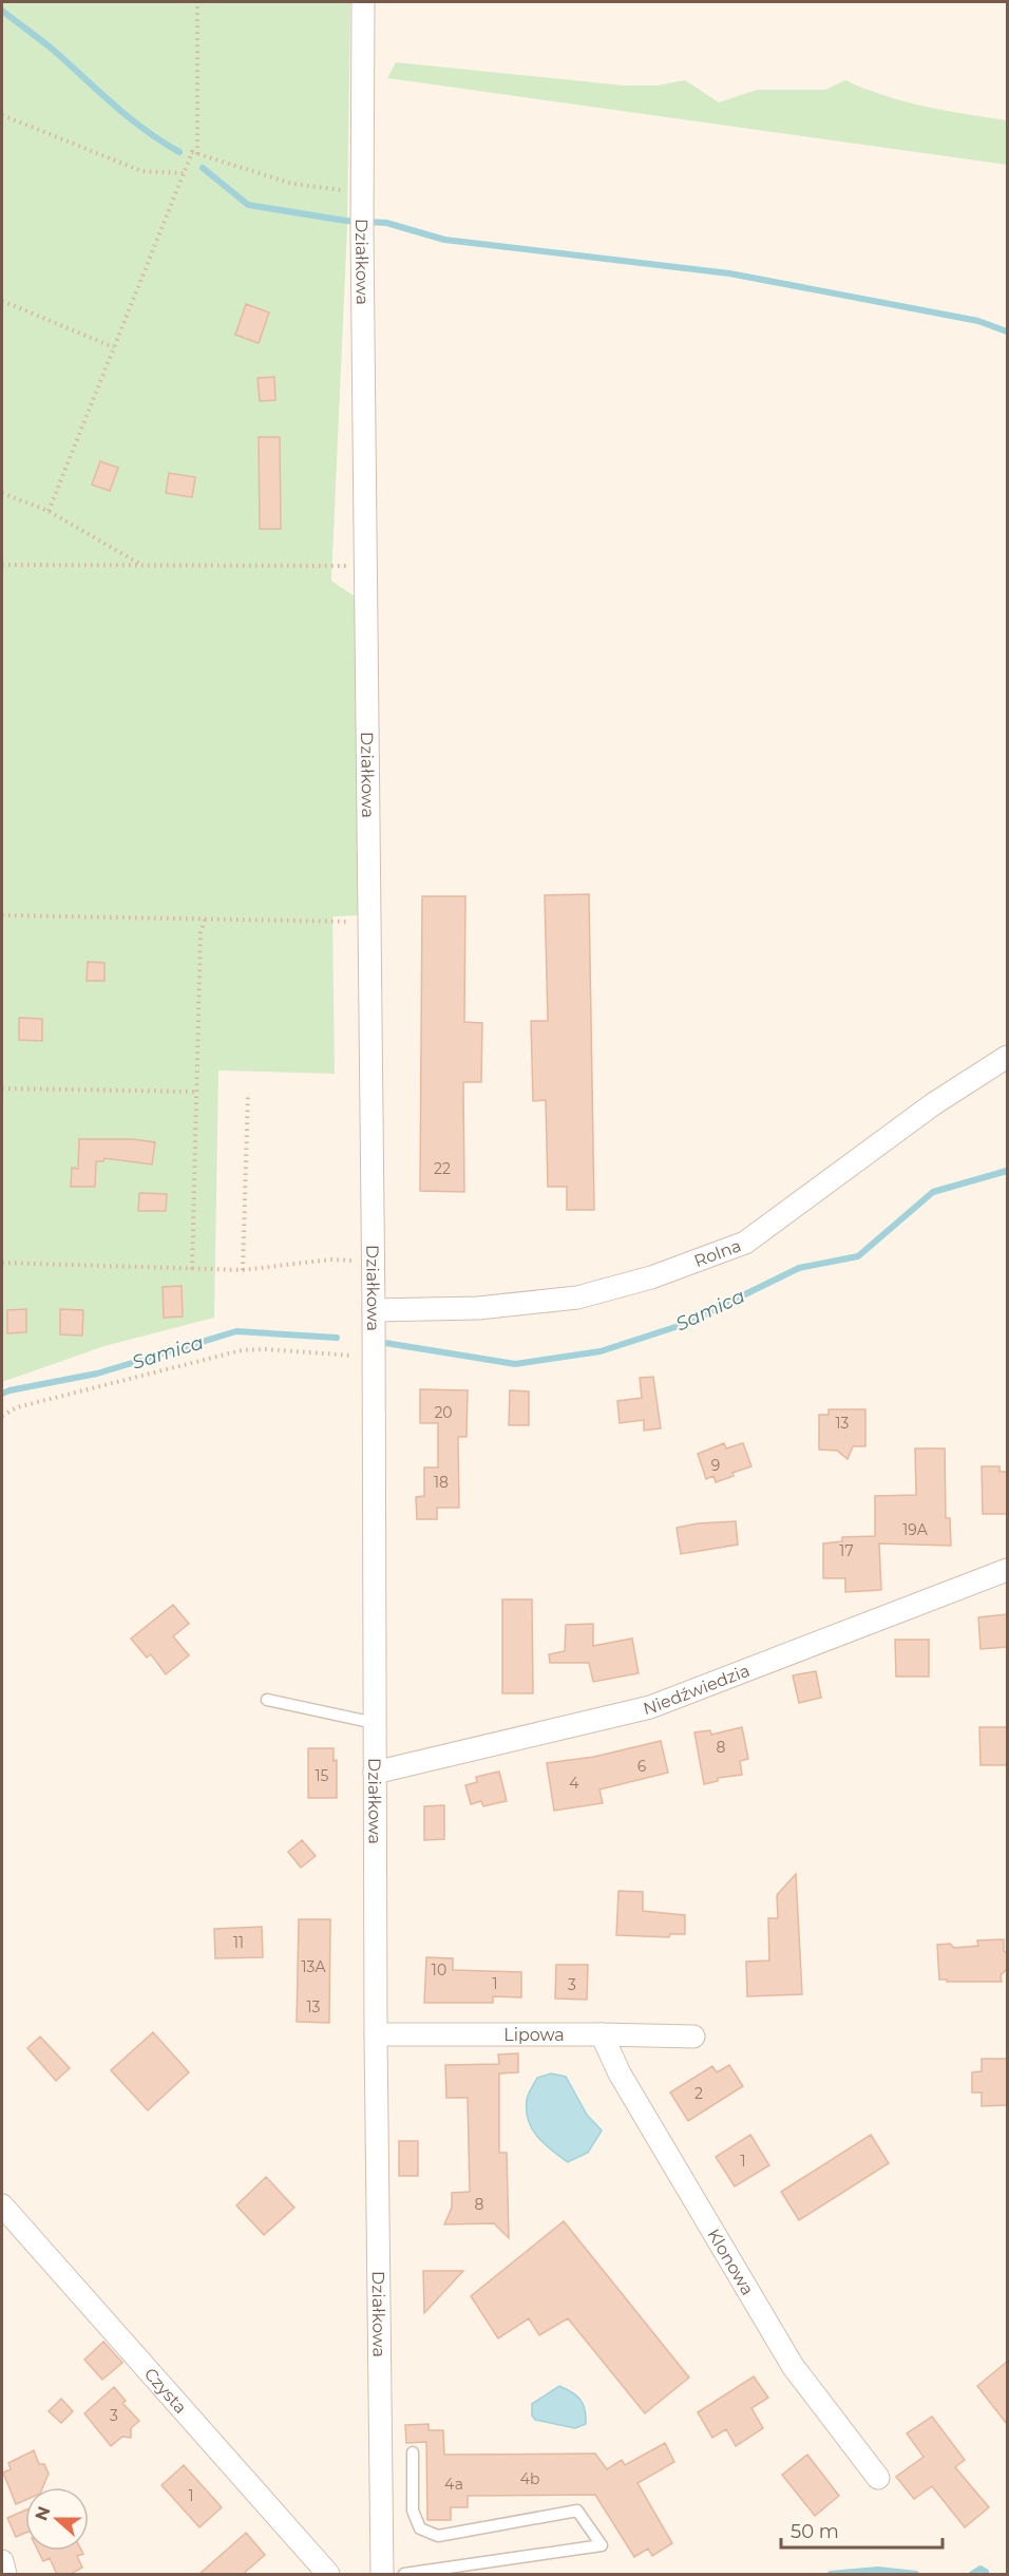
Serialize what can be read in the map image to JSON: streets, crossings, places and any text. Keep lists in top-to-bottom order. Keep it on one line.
{"streets":{"street":["Działkowa","Rolna","Niedźwiedzia","Lipowa","Klonowa","Czysta"]},"crossings":[["Działkowa","Rolna"],["Działkowa","Niedźwiedzia"],["Działkowa","Lipowa"],["Lipowa","Klonowa"]],"water":["Samica"],"house_numbers":["22","20","13","9","18","19A","17","8","6","15","4","11","13A","10","1","3","13","2","1","8","3","4b","4a","1"],"scale_bar":"50 m","north":"left"}
